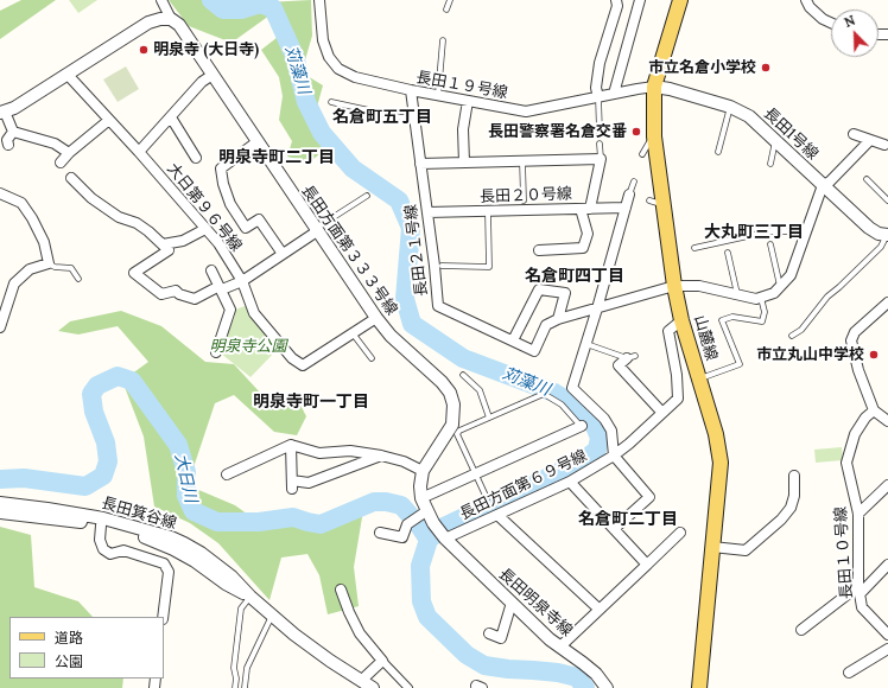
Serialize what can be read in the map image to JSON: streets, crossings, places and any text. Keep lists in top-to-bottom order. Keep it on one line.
{"streets":{"main road":["山麓線"],"street":["長田１９号線","長田1号線","長田２０号線","大日第９６号線","長田方面第３３３号線","長田２１号線","長田方面第６９号線","長田箕谷線","長田１０号線","長田明泉寺線"]},"crossings":[["長田１９号線","長田1号線"],["長田１９号線","長田２１号線"],["長田１９号線","山麓線"],["長田1号線","山麓線"],["長田２０号線","長田２１号線"],["大日第９６号線","長田方面第３３３号線"],["長田方面第３３３号線","長田明泉寺線"],["長田２１号線","山麓線"],["山麓線","長田方面第６９号線"],["長田方面第６９号線","長田明泉寺線"]],"districts":["名倉町五丁目","明泉寺町二丁目","大丸町三丁目","名倉町四丁目","明泉寺町一丁目","名倉町二丁目"],"water":["苅藻川","大日川"],"parks":["明泉寺公園"],"places":["明泉寺 (大日寺)","市立名倉小学校","長田警察署名倉交番","市立丸山中学校"],"legend":["道路","公園"],"north":"top left"}
